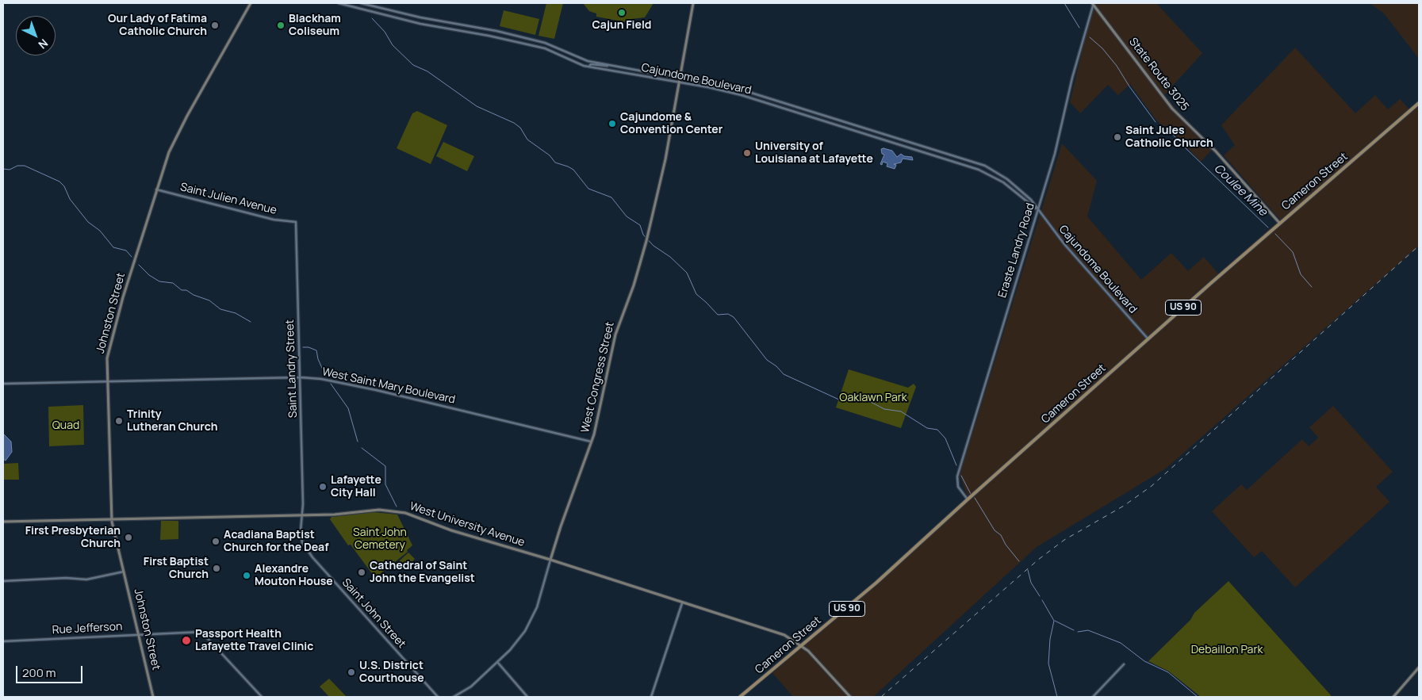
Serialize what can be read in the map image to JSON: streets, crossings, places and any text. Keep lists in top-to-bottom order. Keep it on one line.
{"streets":{"main road":["State Route 3025","Cameron Street","US 90","Johnston Street","West Congress Street","West University Avenue"],"street":["Cajundome Boulevard","Saint Julien Avenue","Eraste Landry Road","Saint Landry Street","West Saint Mary Boulevard","Saint John Street","Rue Jefferson"]},"crossings":[["State Route 3025","Cameron Street"],["State Route 3025","Eraste Landry Road"],["Cajundome Boulevard","Cameron Street"],["Cajundome Boulevard","Eraste Landry Road"],["Cajundome Boulevard","West Congress Street"],["Cameron Street","Eraste Landry Road"],["Cameron Street","West University Avenue"],["Saint Julien Avenue","Johnston Street"],["Saint Julien Avenue","Saint Landry Street"],["Johnston Street","West Saint Mary Boulevard"],["Johnston Street","West University Avenue"],["Johnston Street","Rue Jefferson"],["Saint Landry Street","West Saint Mary Boulevard"],["Saint Landry Street","West University Avenue"],["Saint Landry Street","Saint John Street"],["West Congress Street","West Saint Mary Boulevard"],["West Congress Street","West University Avenue"],["West University Avenue","Saint John Street"]],"water":["Coulee Mine"],"parks":["Oaklawn Park","Quad","Saint John Cemetery","Debaillon Park"],"places":["Cajun Field","Our Lady of Fatima Catholic Church","Blackham Coliseum","Cajundome & Convention Center","Saint Jules Catholic Church","University of Louisiana at Lafayette","Trinity Lutheran Church","Lafayette City Hall","First Presbyterian Church","Acadiana Baptist Church for the Deaf","First Baptist Church","Cathedral of Saint John the Evangelist","Alexandre Mouton House","Passport Health Lafayette Travel Clinic","U.S. District Courthouse"],"scale_bar":"200 m","north":"bottom right"}
